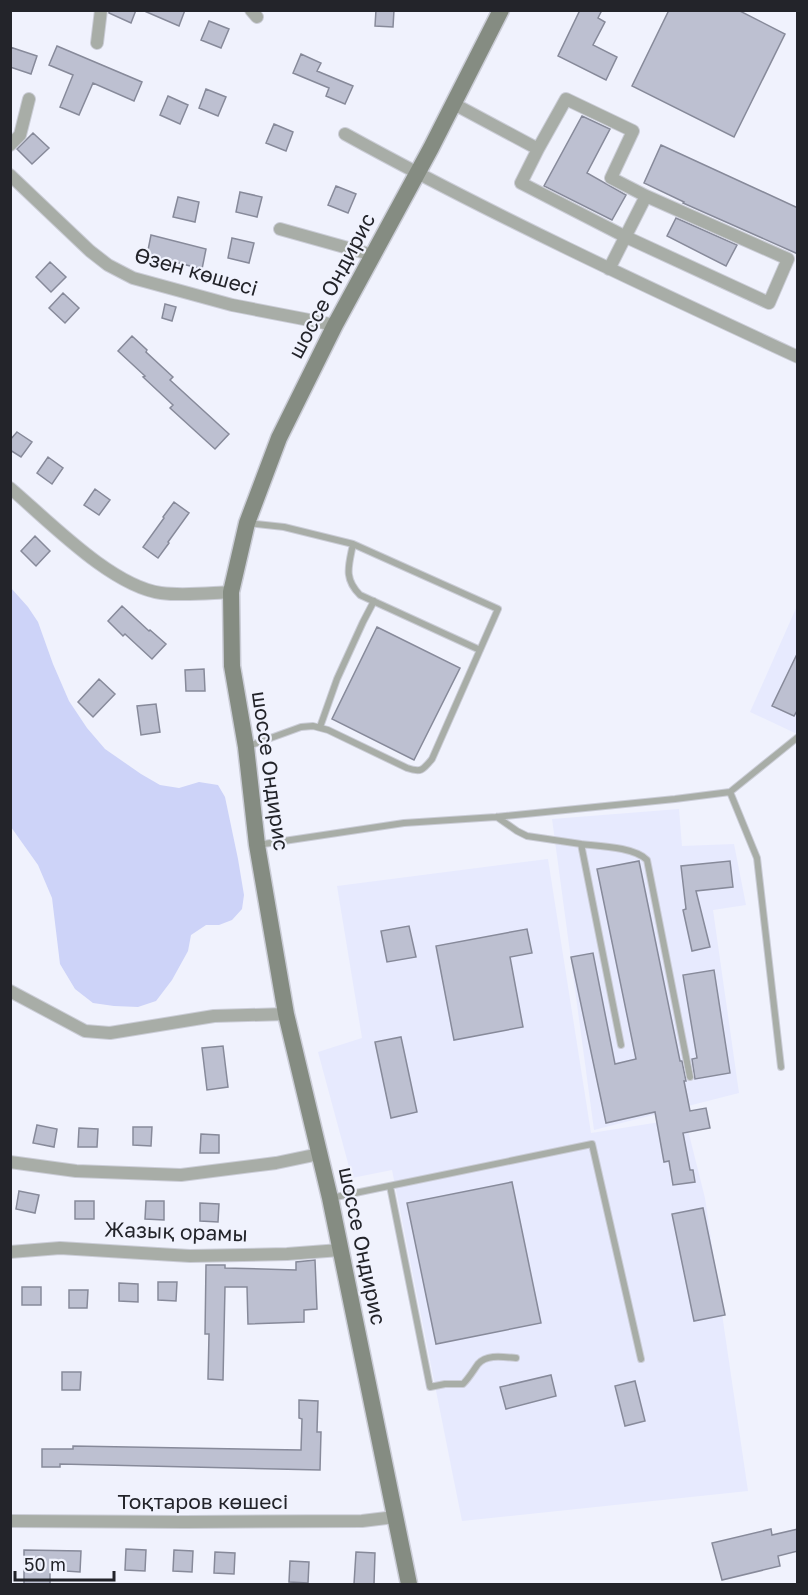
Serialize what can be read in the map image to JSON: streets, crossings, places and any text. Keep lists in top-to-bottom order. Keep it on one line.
{"streets":{"main road":["шоссе Ондирис"],"street":["Өзен көшесі","Жазық орамы","Тоқтаров көшесі"]},"crossings":[["Өзен көшесі","шоссе Ондирис"],["шоссе Ондирис","Жазық орамы"],["шоссе Ондирис","Тоқтаров көшесі"]],"scale_bar":"50 m"}
